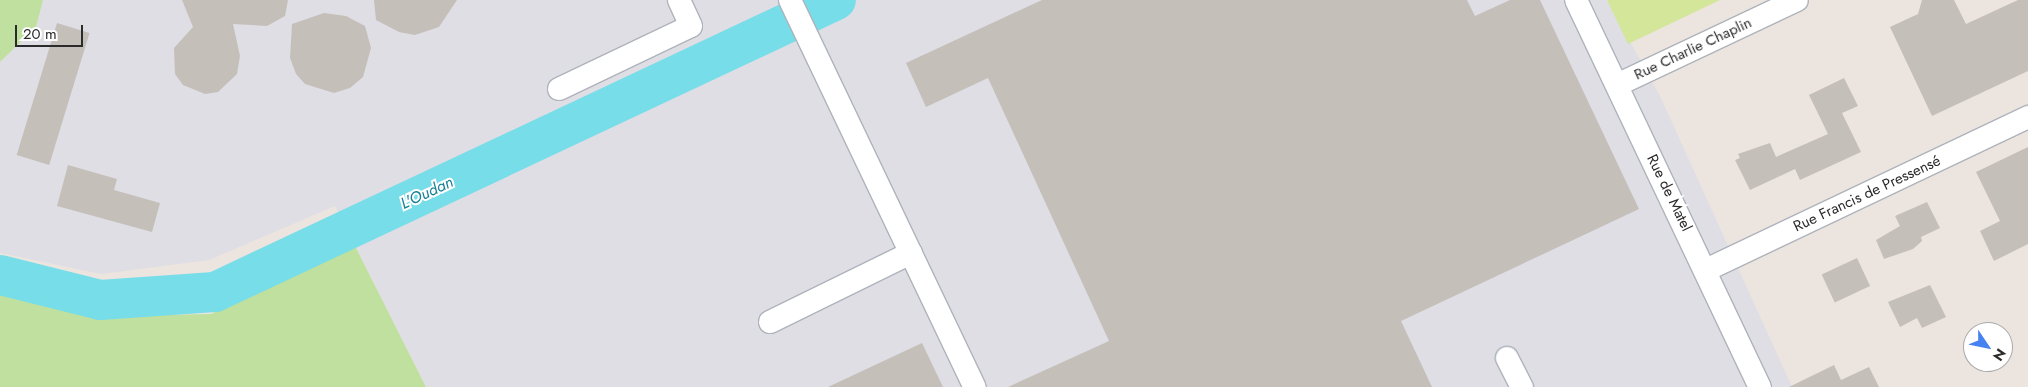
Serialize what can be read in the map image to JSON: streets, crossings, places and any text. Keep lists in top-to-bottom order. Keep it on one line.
{"streets":{"street":["Rue Charlie Chaplin","Rue de Matel","Rue Francis de Pressensé"]},"crossings":[["Rue Charlie Chaplin","Rue de Matel"],["Rue de Matel","Rue Francis de Pressensé"]],"water":["L'Oudan"],"scale_bar":"20 m","north":"bottom right"}
